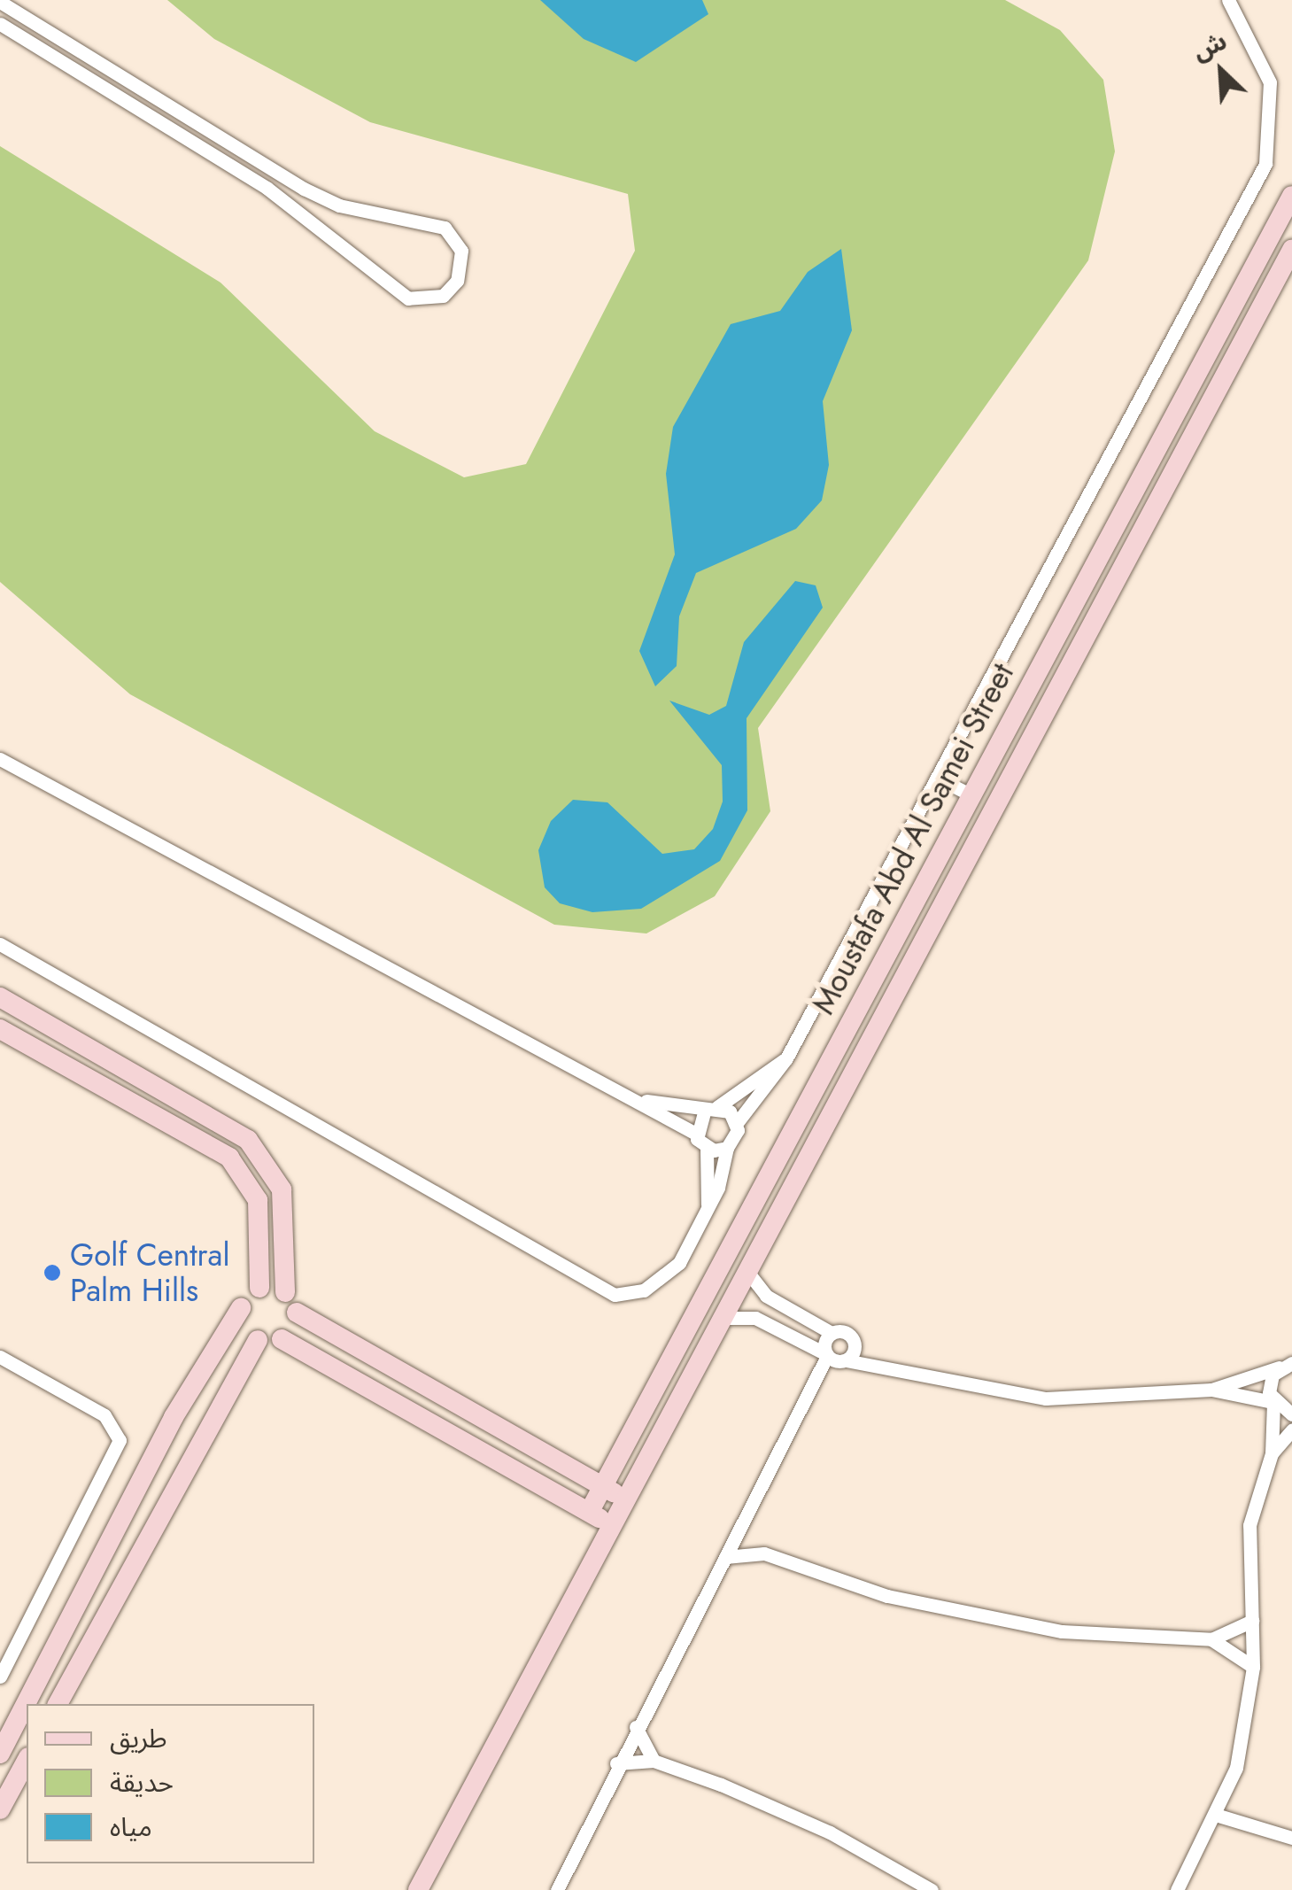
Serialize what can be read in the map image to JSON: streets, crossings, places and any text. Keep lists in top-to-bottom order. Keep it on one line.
{"streets":{"street":["Moustafa Abd Al Samei Street"]},"places":["Golf Central Palm Hills"],"legend":["طريق","حديقة","مياه"],"north":"top left"}
